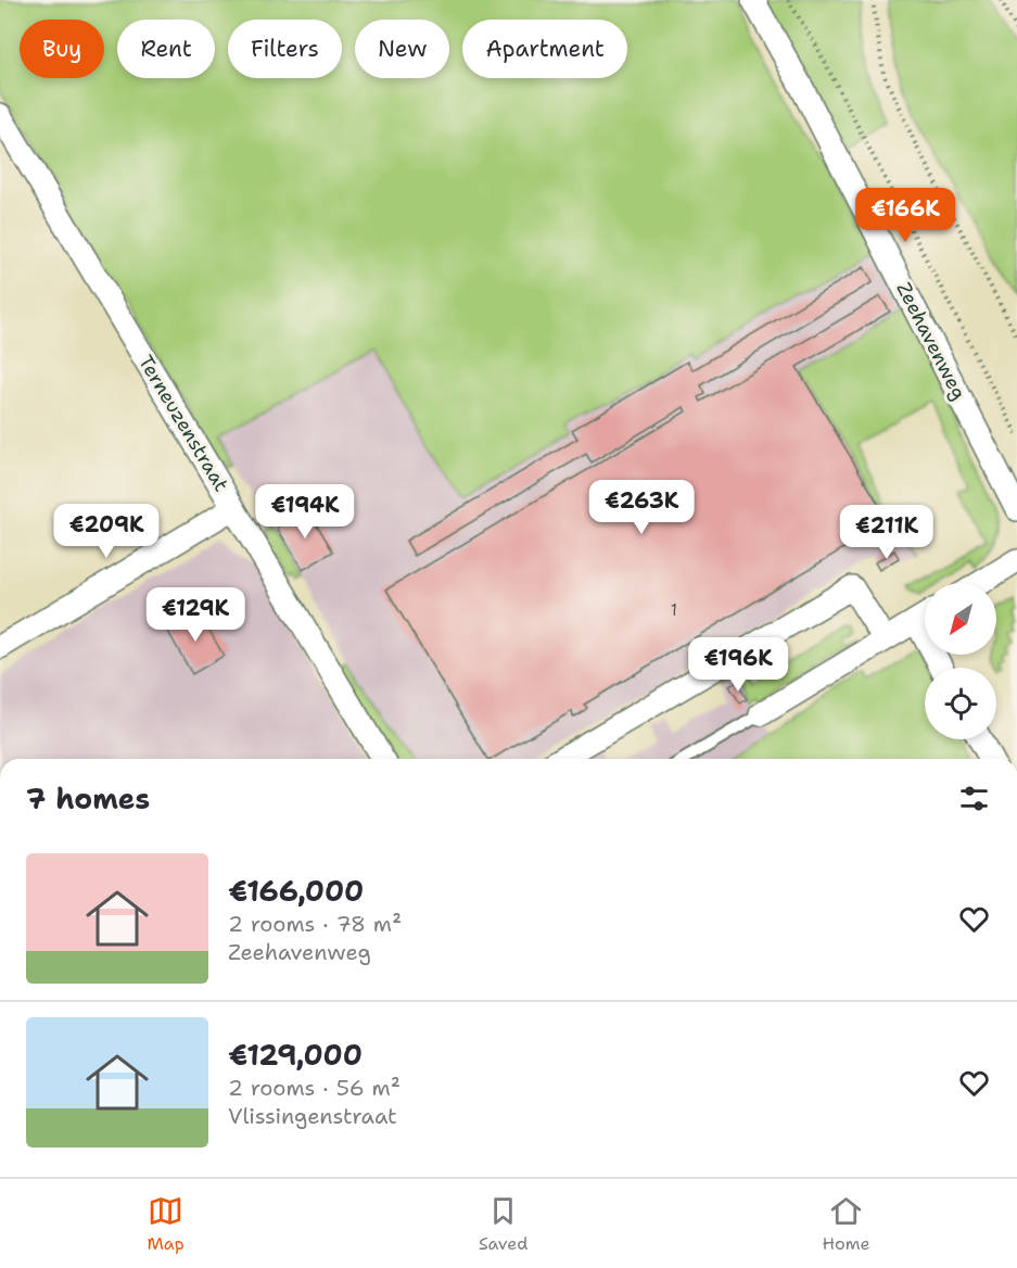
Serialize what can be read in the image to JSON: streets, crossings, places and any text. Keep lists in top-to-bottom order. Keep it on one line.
{"streets":{"street":["Zeehavenweg","Terneuzenstraat"]},"house_numbers":["1"],"north":"bottom left","page":{"chip":["Buy","Rent","Filters","New","Apartment"],"price":["€166K","€263K","€194K","€209K","€211K","€129K","€196K"],"heading":"7 homes","list":[{"name":"€166,000","note":"2 rooms · 78 m² · Zeehavenweg"},{"name":"€129,000","note":"2 rooms · 56 m² · Vlissingenstraat"}],"tabs":["Map","Saved","Home"]}}
